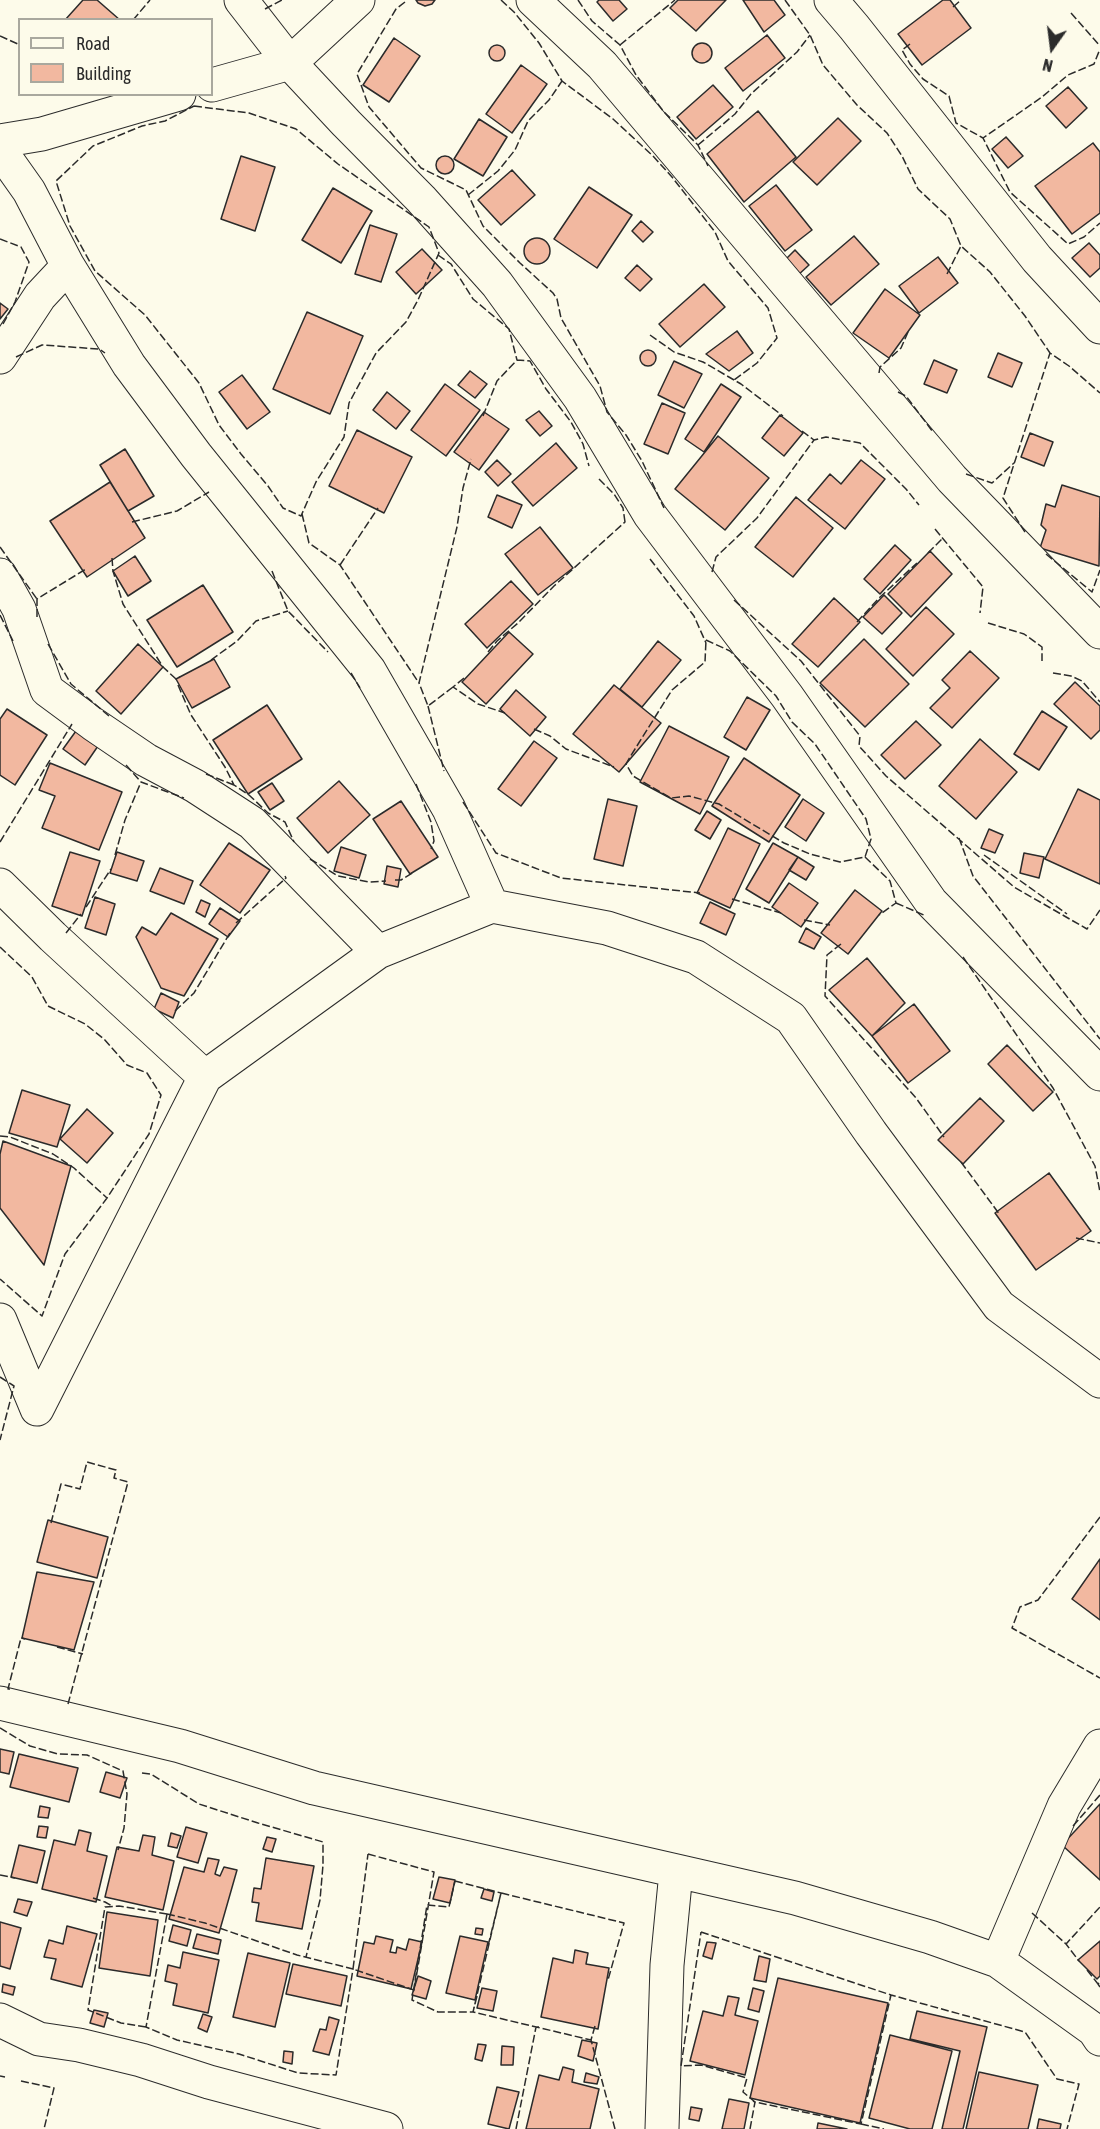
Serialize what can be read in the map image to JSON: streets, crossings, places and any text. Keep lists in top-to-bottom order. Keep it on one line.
{"legend":["Road","Building"],"north":"bottom"}
